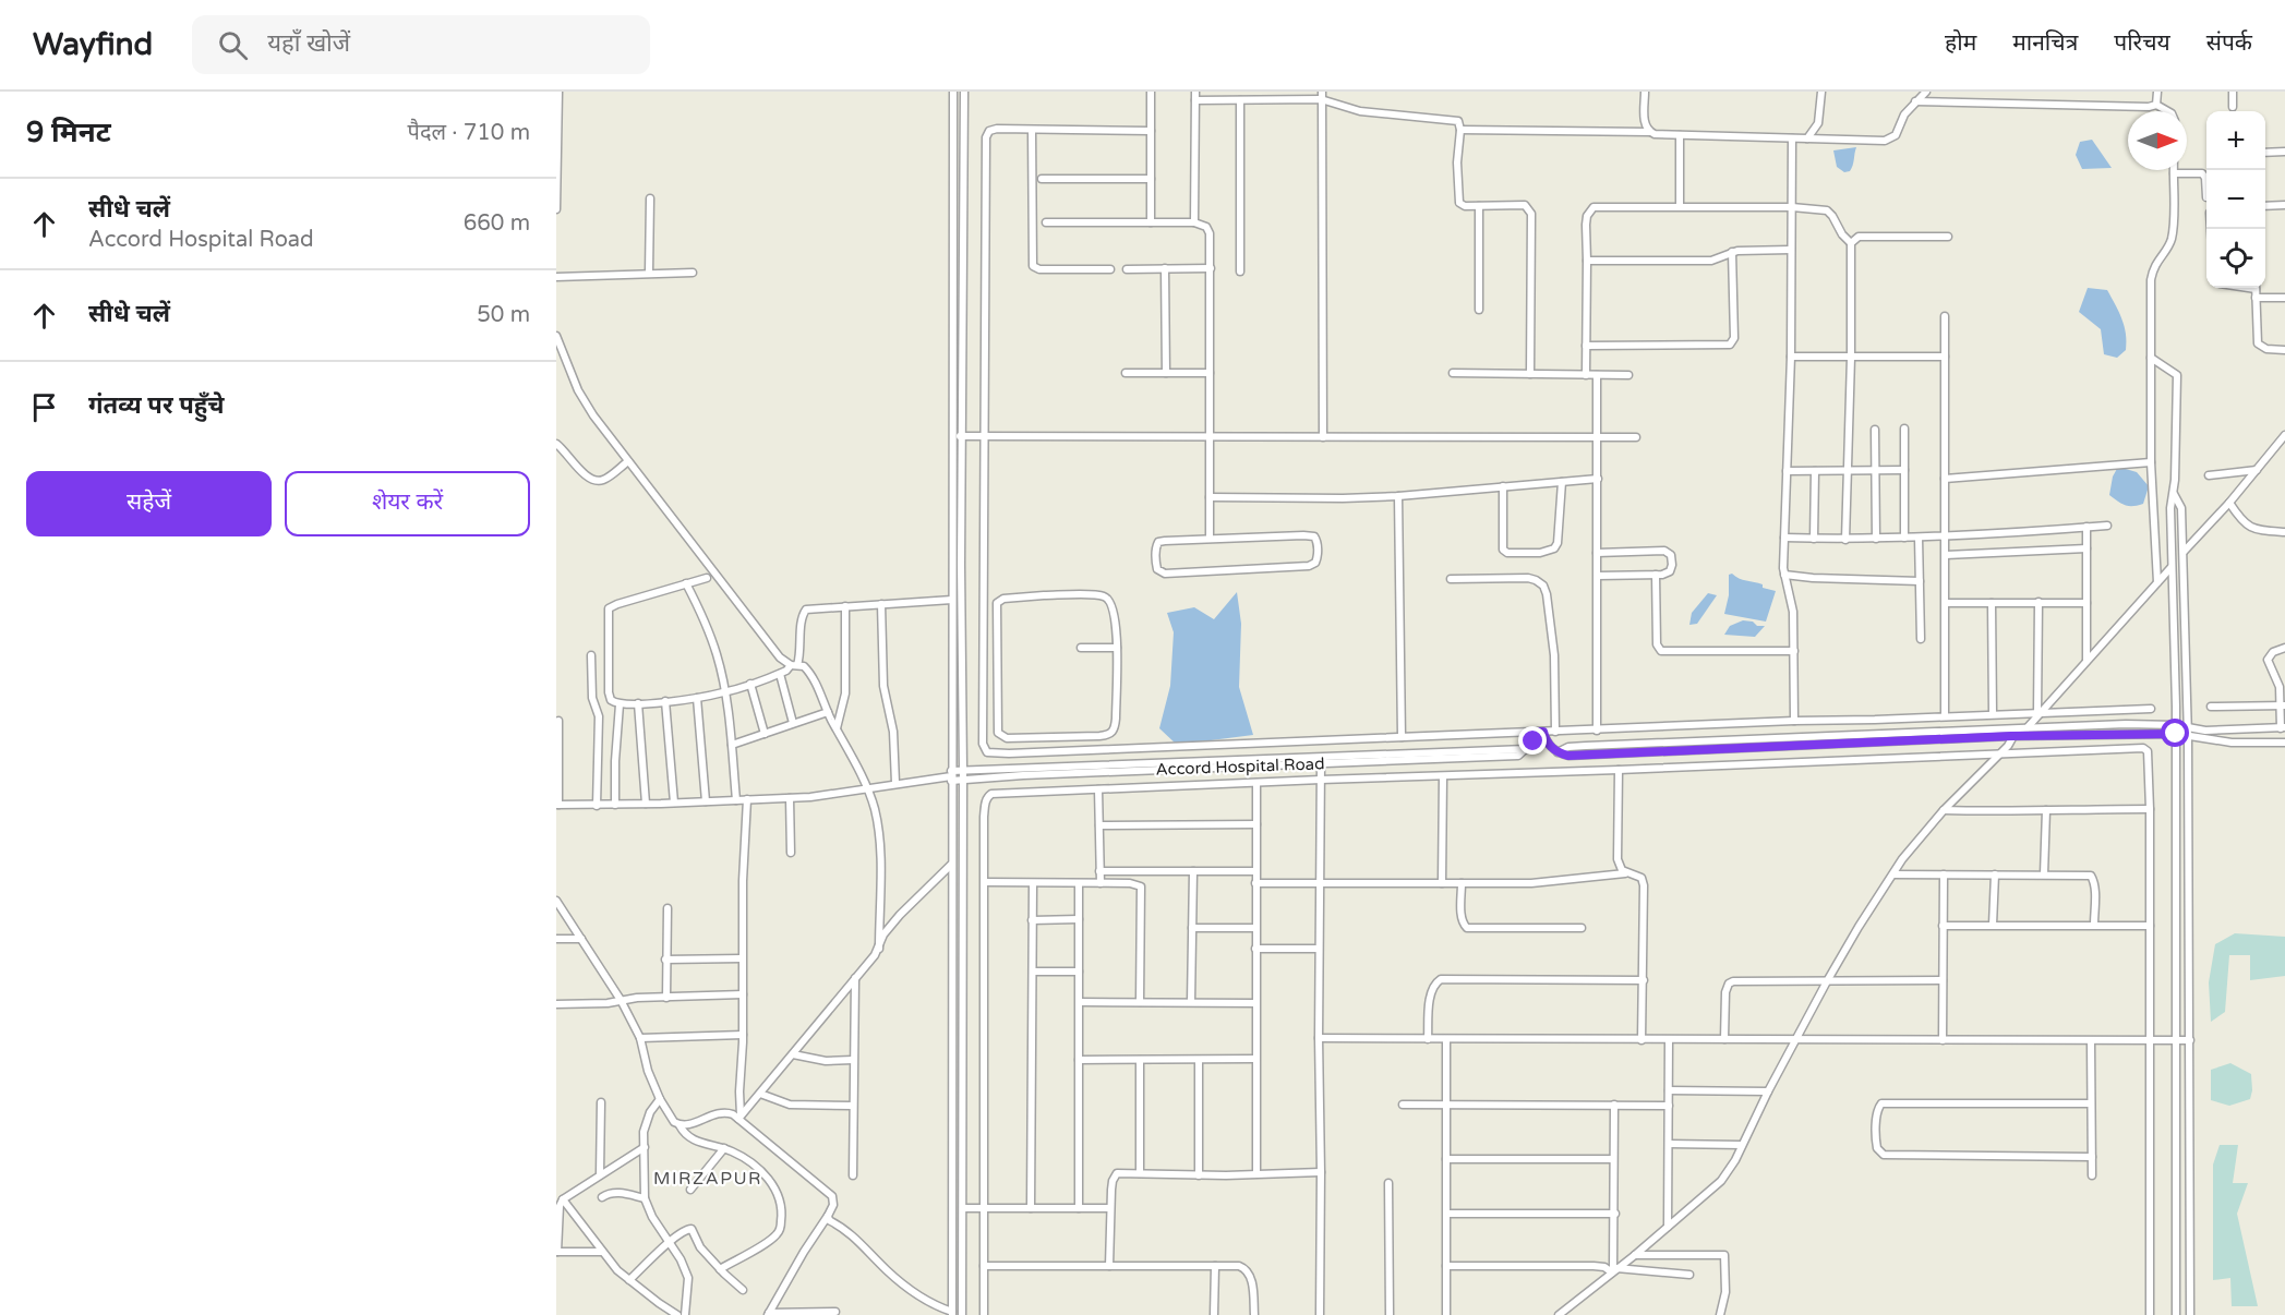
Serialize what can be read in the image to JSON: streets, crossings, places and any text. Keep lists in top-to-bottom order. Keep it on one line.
{"streets":{"street":["Accord Hospital Road"]},"districts":["MIRZAPUR"],"north":"right","page":{"header":"Wayfind","search":"यहाँ खोजें","nav":["होम","मानचित्र","परिचय","संपर्क"],"heading":["9 मिनट","पैदल · 710 m"],"map_buttons":["+","−"],"list":[["सीधे चलें","Accord Hospital Road","660 m"],["सीधे चलें","50 m"],"गंतव्य पर पहुँचे"],"buttons":["सहेजें","शेयर करें"]}}
